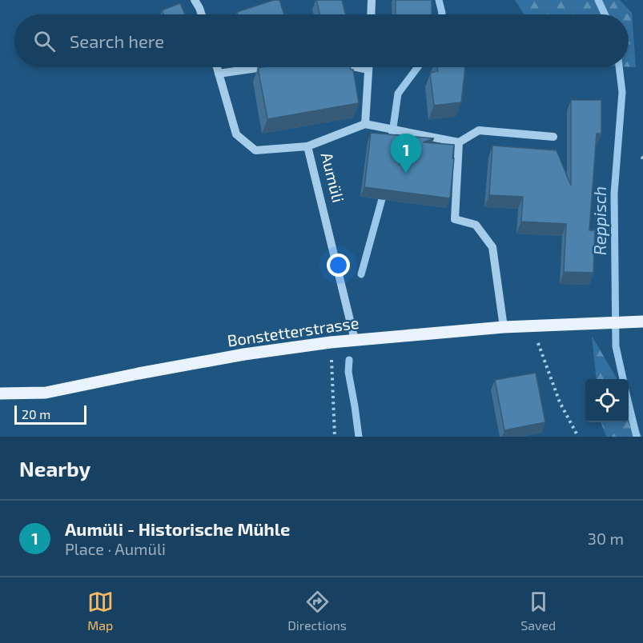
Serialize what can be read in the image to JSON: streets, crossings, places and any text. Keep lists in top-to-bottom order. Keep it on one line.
{"streets":{"main road":["Bonstetterstrasse"],"street":["Aumüli"]},"crossings":[["Aumüli","Bonstetterstrasse"]],"water":["Reppisch"],"scale_bar":"20 m","page":{"search":"Search here","pins":"1","scale":"20 m","heading":"Nearby","list":[{"mark":"1","name":"Aumüli - Historische Mühle","note":"Place · Aumüli","value":"30 m"}],"nav":["Map","Directions","Saved"]}}
